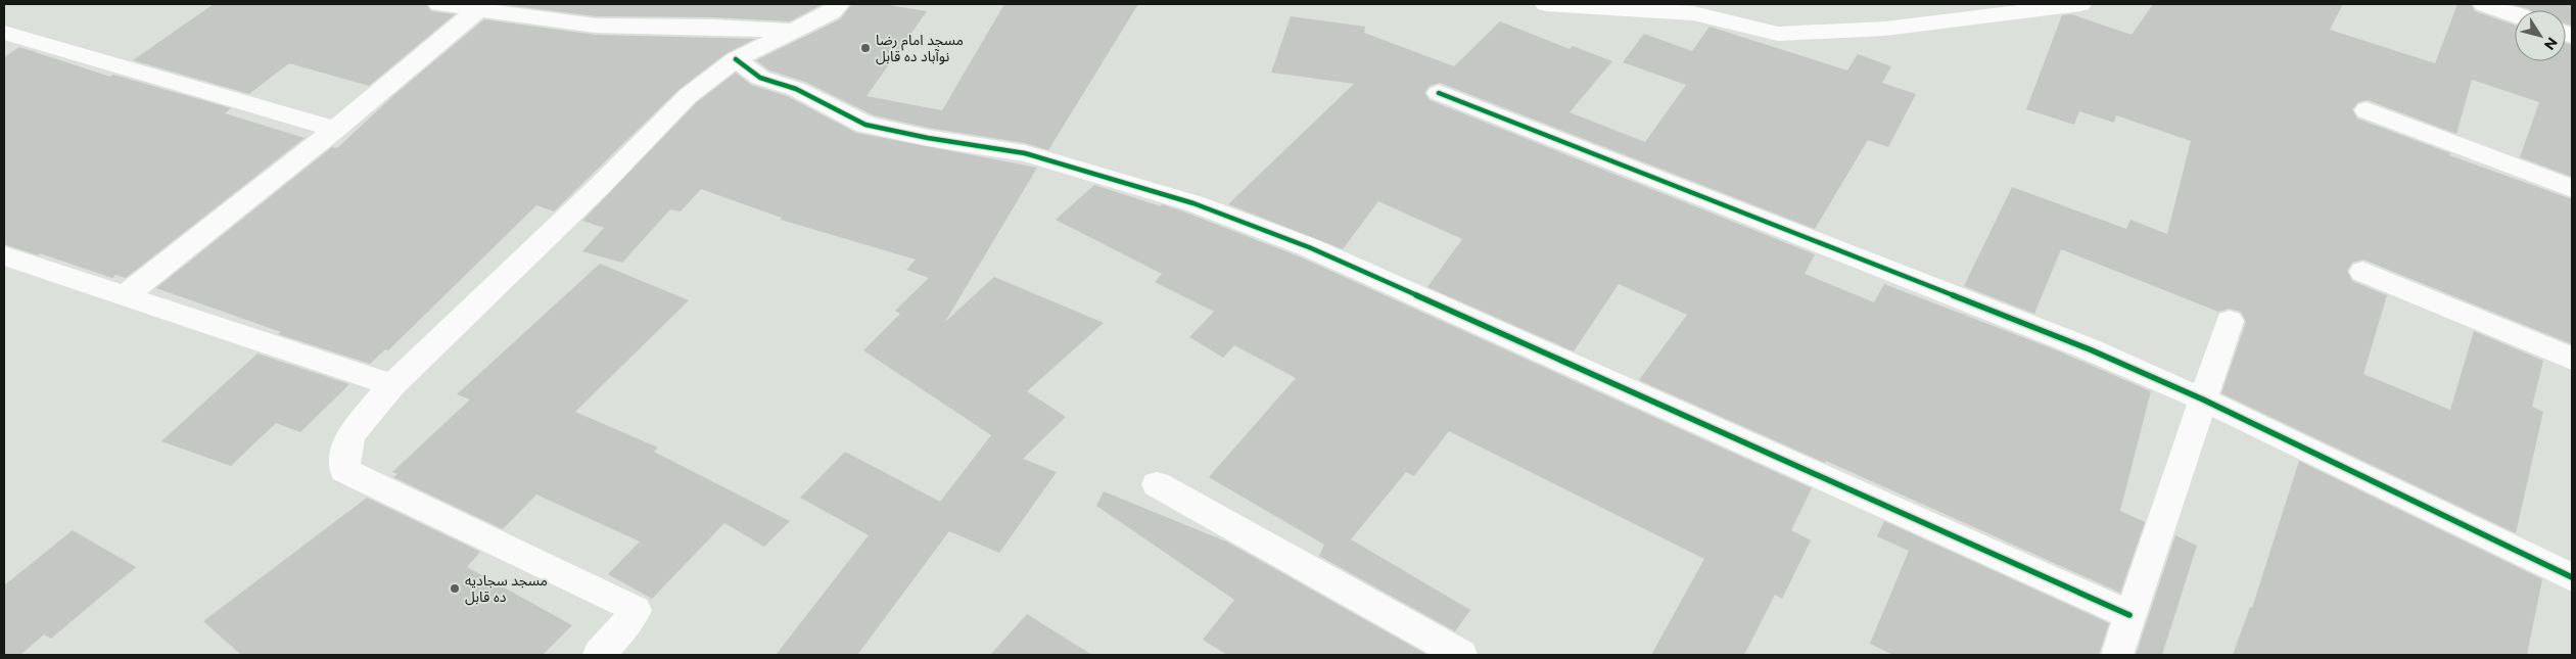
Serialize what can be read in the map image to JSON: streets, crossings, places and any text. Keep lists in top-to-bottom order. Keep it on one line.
{"places":["مسجد امام رضا نوآباد ده قابل","مسجد سجادیه ده قابل"],"north":"bottom right"}
